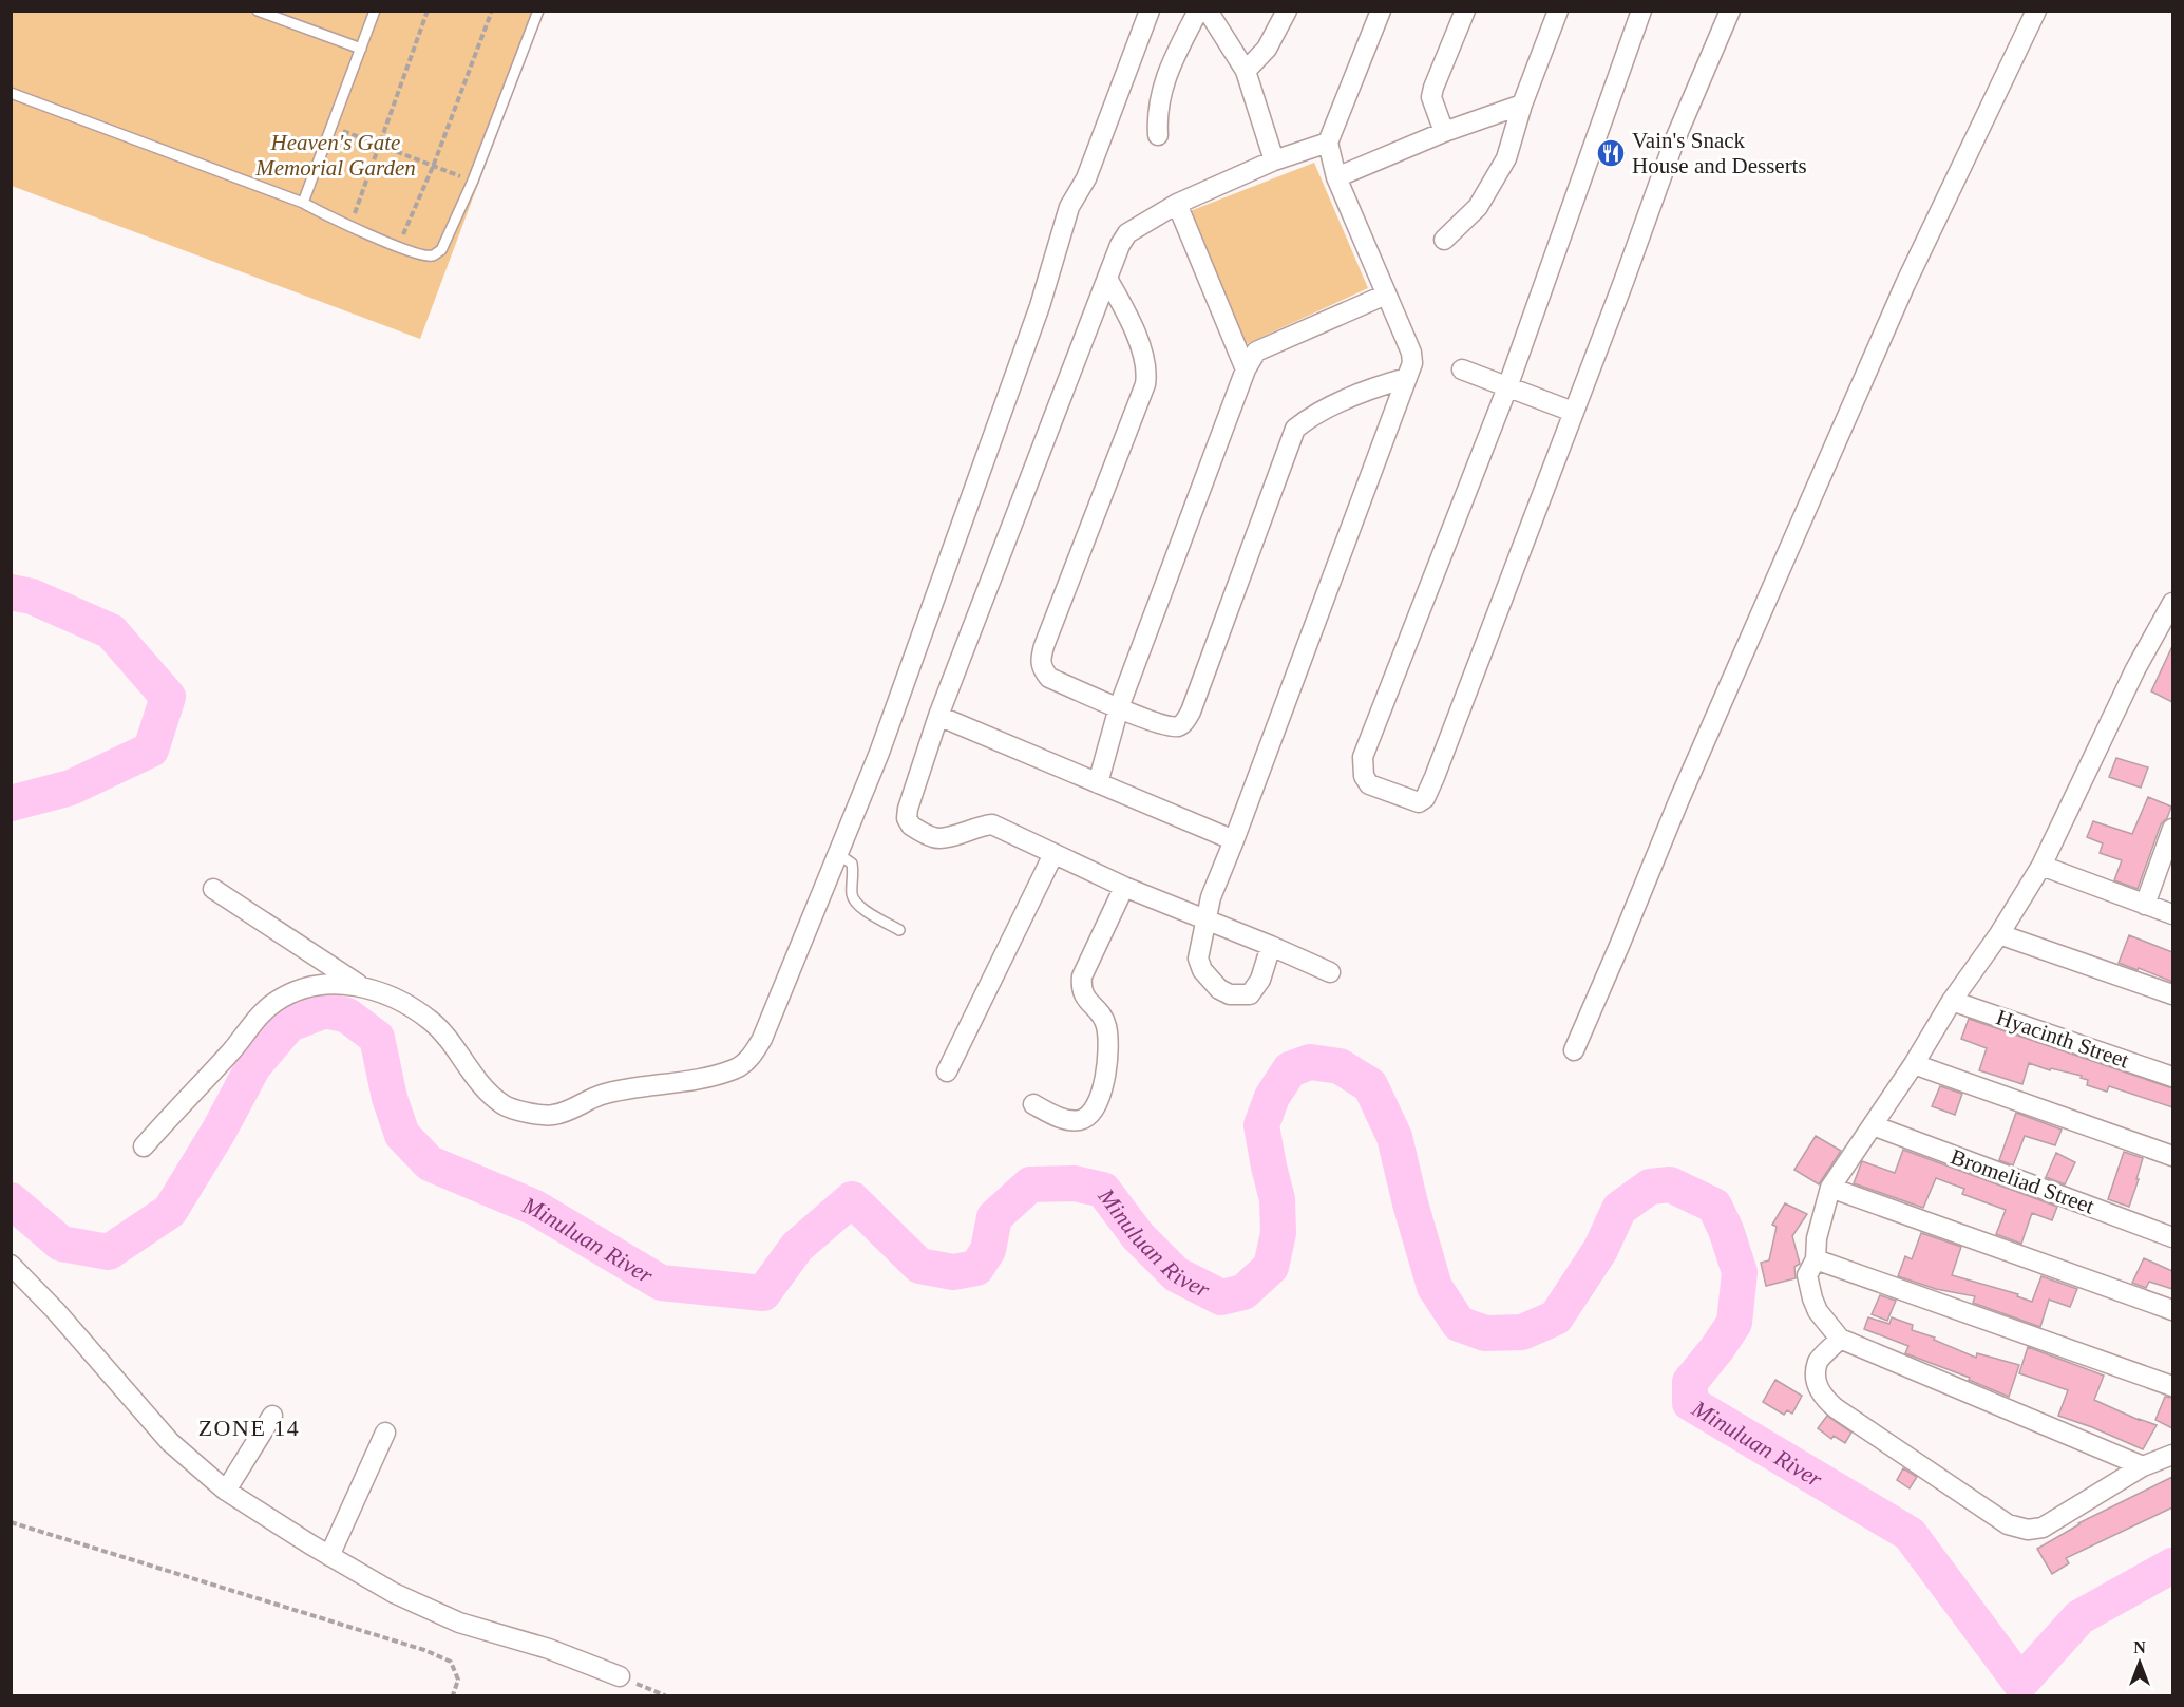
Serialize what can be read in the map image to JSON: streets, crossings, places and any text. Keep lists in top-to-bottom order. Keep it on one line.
{"streets":{"street":["Hyacinth Street","Bromeliad Street"]},"districts":["ZONE 14"],"water":["Minuluan River"],"parks":["Heaven's Gate Memorial Garden"],"places":{"restaurant":["Vain's Snack House and Desserts"]},"north":"top"}
